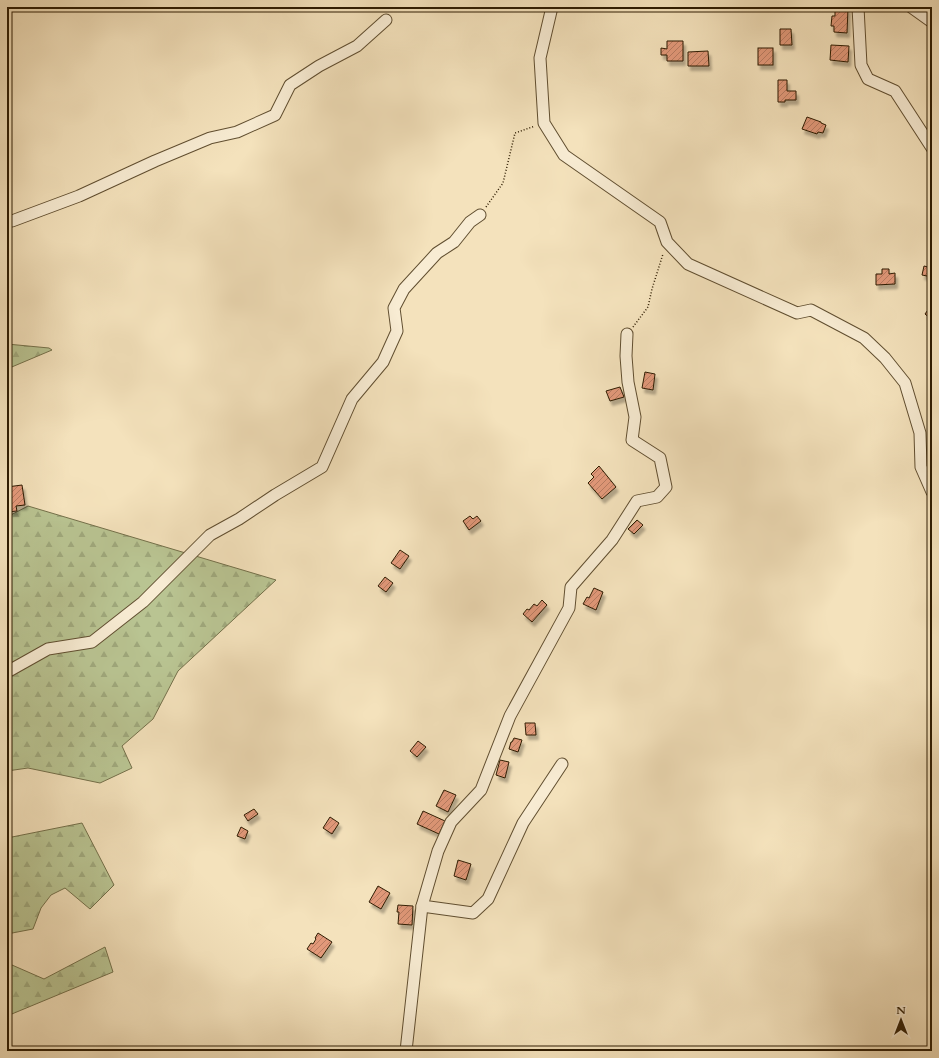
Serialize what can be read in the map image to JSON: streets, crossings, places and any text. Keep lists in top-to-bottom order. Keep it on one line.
{"north":"top"}
